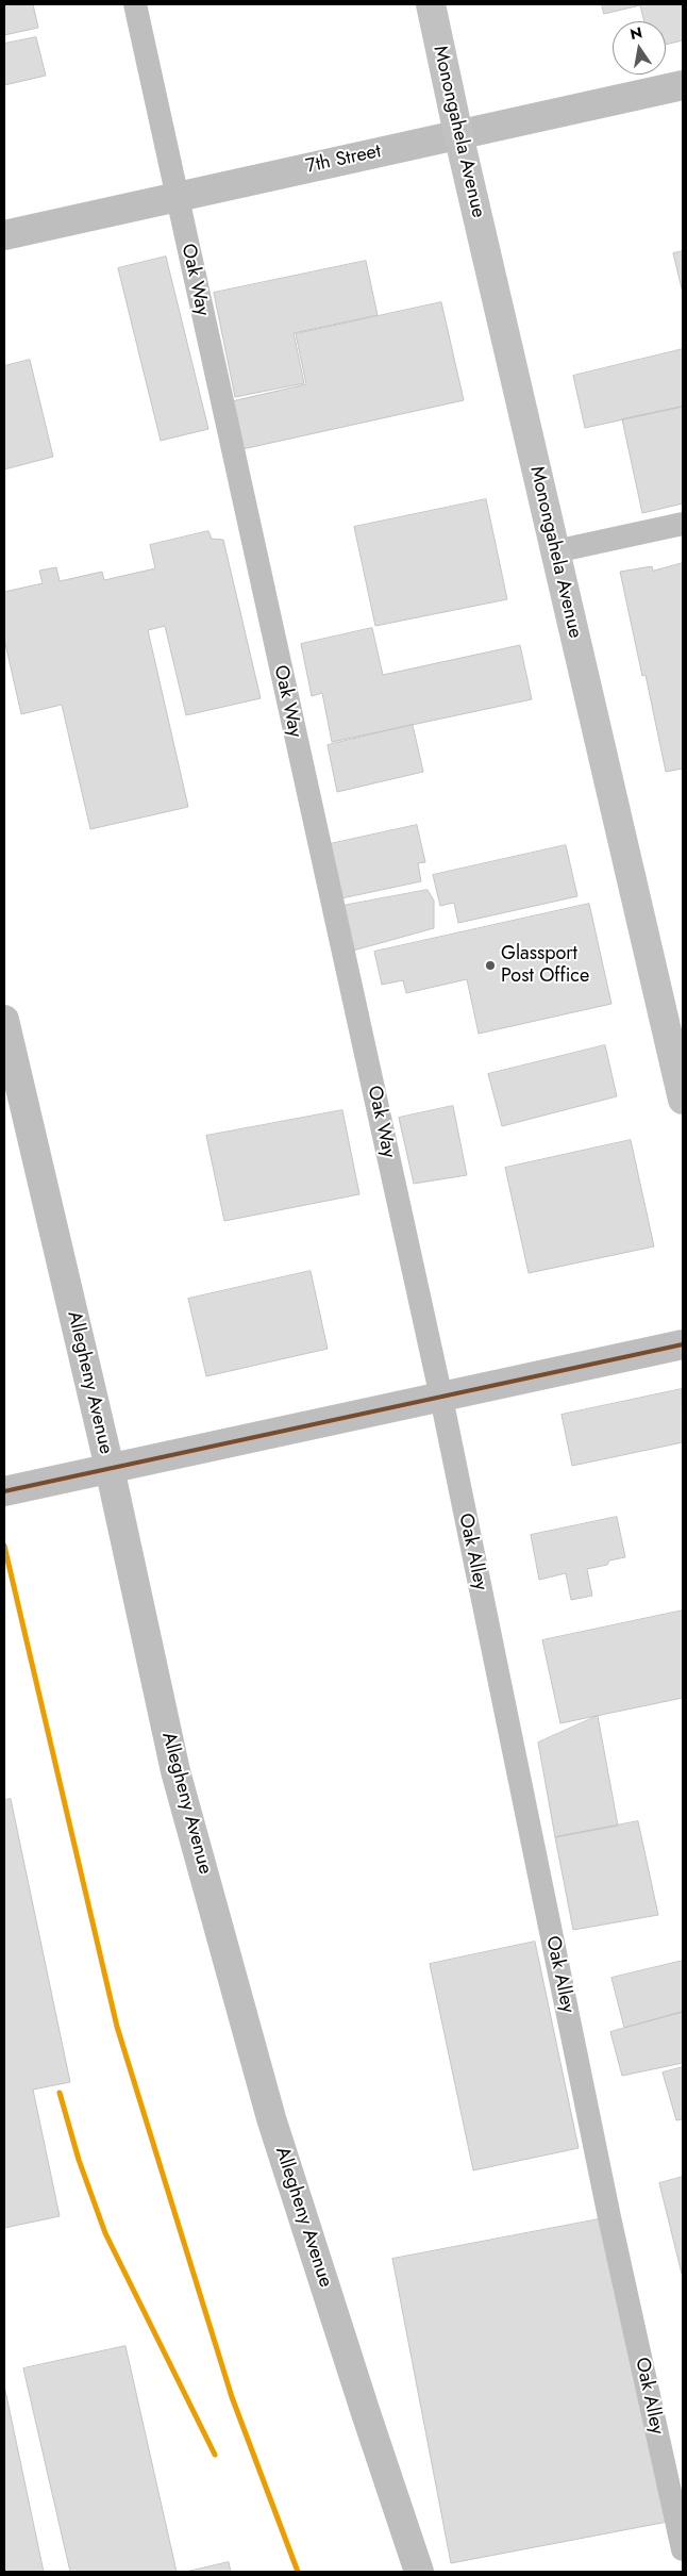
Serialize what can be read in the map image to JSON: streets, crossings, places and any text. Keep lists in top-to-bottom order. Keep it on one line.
{"streets":{"main road":["Monongahela Avenue"],"street":["7th Street","Allegheny Avenue"],"lane":["Oak Way","Oak Alley"]},"crossings":[["Monongahela Avenue","7th Street"],["7th Street","Oak Way"],["Oak Way","Oak Alley"]],"places":["Glassport Post Office"],"north":"top"}
